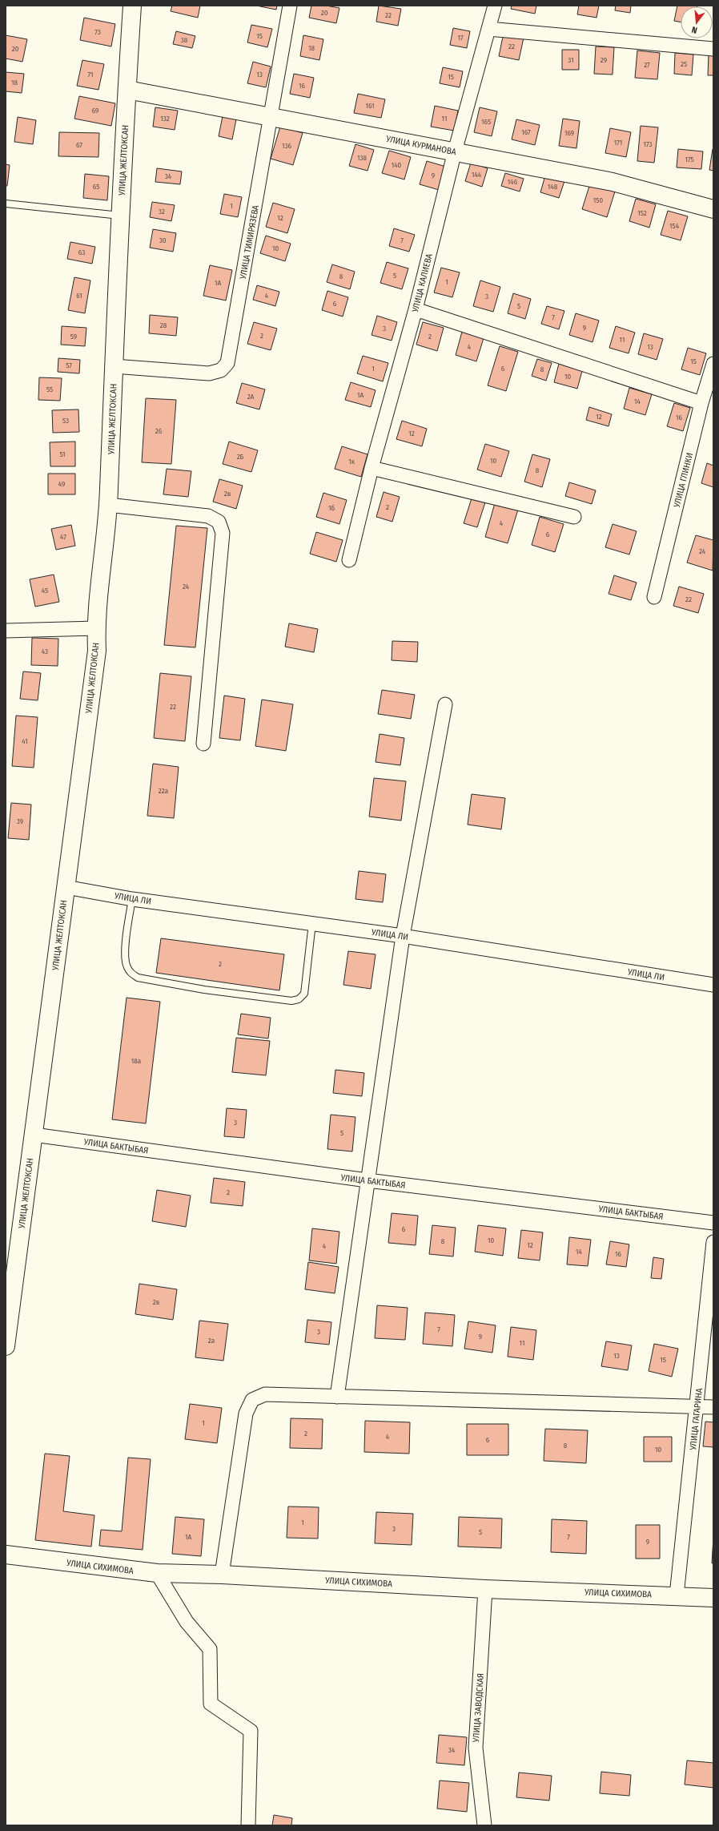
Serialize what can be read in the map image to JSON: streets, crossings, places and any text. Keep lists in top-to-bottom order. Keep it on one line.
{"streets":{"street":["УЛИЦА КУРМАНОВА","УЛИЦА ЖЕЛТОКСАН","УЛИЦА ТИМИРЯЗЕВА","УЛИЦА КАЛИЕВА","УЛИЦА ГЛИНКИ","УЛИЦА ЛИ","УЛИЦА БАКТЫБАЯ","УЛИЦА ГАГАРИНА","УЛИЦА СИХИМОВА","УЛИЦА ЗАВОДСКАЯ"]},"crossings":[["УЛИЦА КУРМАНОВА","УЛИЦА ЖЕЛТОКСАН"],["УЛИЦА КУРМАНОВА","УЛИЦА ТИМИРЯЗЕВА"],["УЛИЦА КУРМАНОВА","УЛИЦА КАЛИЕВА"],["УЛИЦА ЖЕЛТОКСАН","УЛИЦА ТИМИРЯЗЕВА"],["УЛИЦА ЖЕЛТОКСАН","УЛИЦА ЛИ"],["УЛИЦА ЖЕЛТОКСАН","УЛИЦА БАКТЫБАЯ"],["УЛИЦА ГАГАРИНА","УЛИЦА СИХИМОВА"],["УЛИЦА СИХИМОВА","УЛИЦА ЗАВОДСКАЯ"]],"house_numbers":["20","22","73","15","17","38","22","18","20","31","29","25","27","71","13","15","18","16","161","69","132","11","165","167","169","171","173","67","136","138","175","140","144","9","34","146","65","148","150","1","32","152","12","154","30","7","10","63","5","8","1","1А","61","4","3","6","5","7","28","9","3","2","59","2","11","4","13","15","57","1","6","8","10","55","1А","2А","14","12","16","53","26","12","51","2Б","10","1к","8","49","2в","2","1б","4","6","47","24","24","45","22","43","22","41","22а","39","2","18а","3","5","2","6","10","8","12","4","14","16","2в","7","3","9","2а","11","13","15","1","2","4","6","8","10","1","3","5","1А","7","9","34"],"north":"bottom"}
